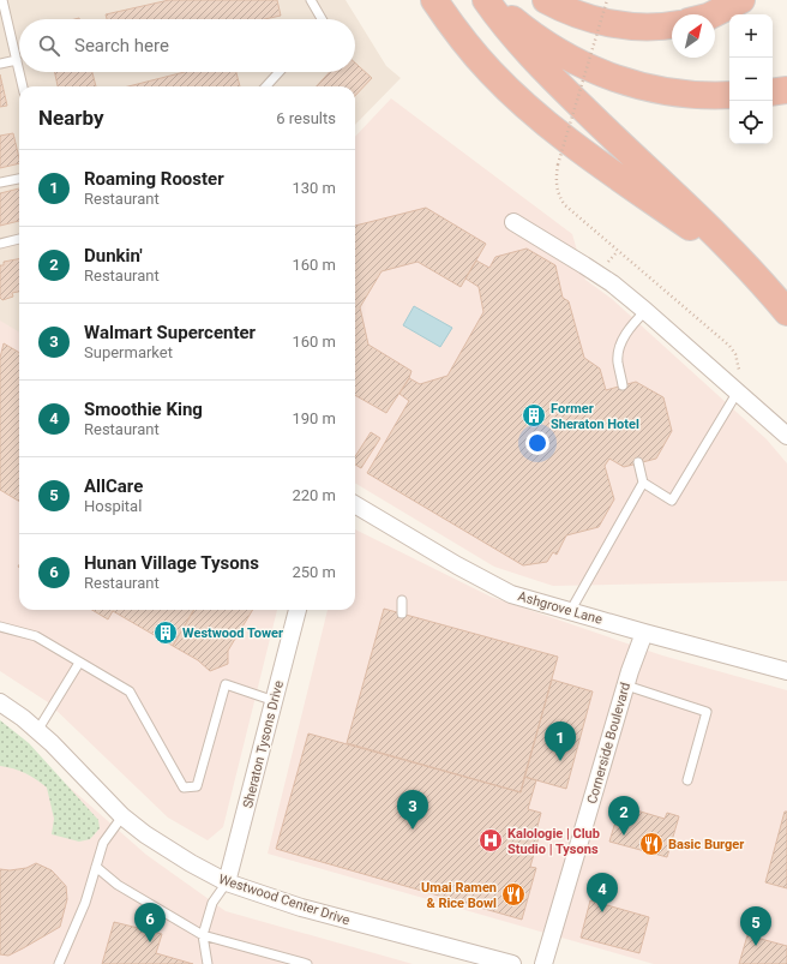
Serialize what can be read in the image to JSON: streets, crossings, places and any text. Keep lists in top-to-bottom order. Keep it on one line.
{"streets":{"street":["Ashgrove Lane","Cornerside Boulevard","Sheraton Tysons Drive","Westwood Center Drive"]},"crossings":[["Ashgrove Lane","Cornerside Boulevard"],["Sheraton Tysons Drive","Westwood Center Drive"]],"places":{"building":["Former Sheraton Hotel","Westwood Tower"],"hospital":["Kalologie | Club Studio | Tysons"],"restaurant":["Basic Burger","Umai Ramen & Rice Bowl"]},"north":"top right","page":{"map_buttons":["+","−"],"search":"Search here","heading":["Nearby","6 results"],"list":[{"mark":"1","name":"Roaming Rooster","note":"Restaurant","value":"130 m"},{"mark":"2","name":"Dunkin'","note":"Restaurant","value":"160 m"},{"mark":"3","name":"Walmart Supercenter","note":"Supermarket","value":"160 m"},{"mark":"4","name":"Smoothie King","note":"Restaurant","value":"190 m"},{"mark":"5","name":"AllCare","note":"Hospital","value":"220 m"},{"mark":"6","name":"Hunan Village Tysons","note":"Restaurant","value":"250 m"}],"pins":["1","3","2","4","6","5"]}}
